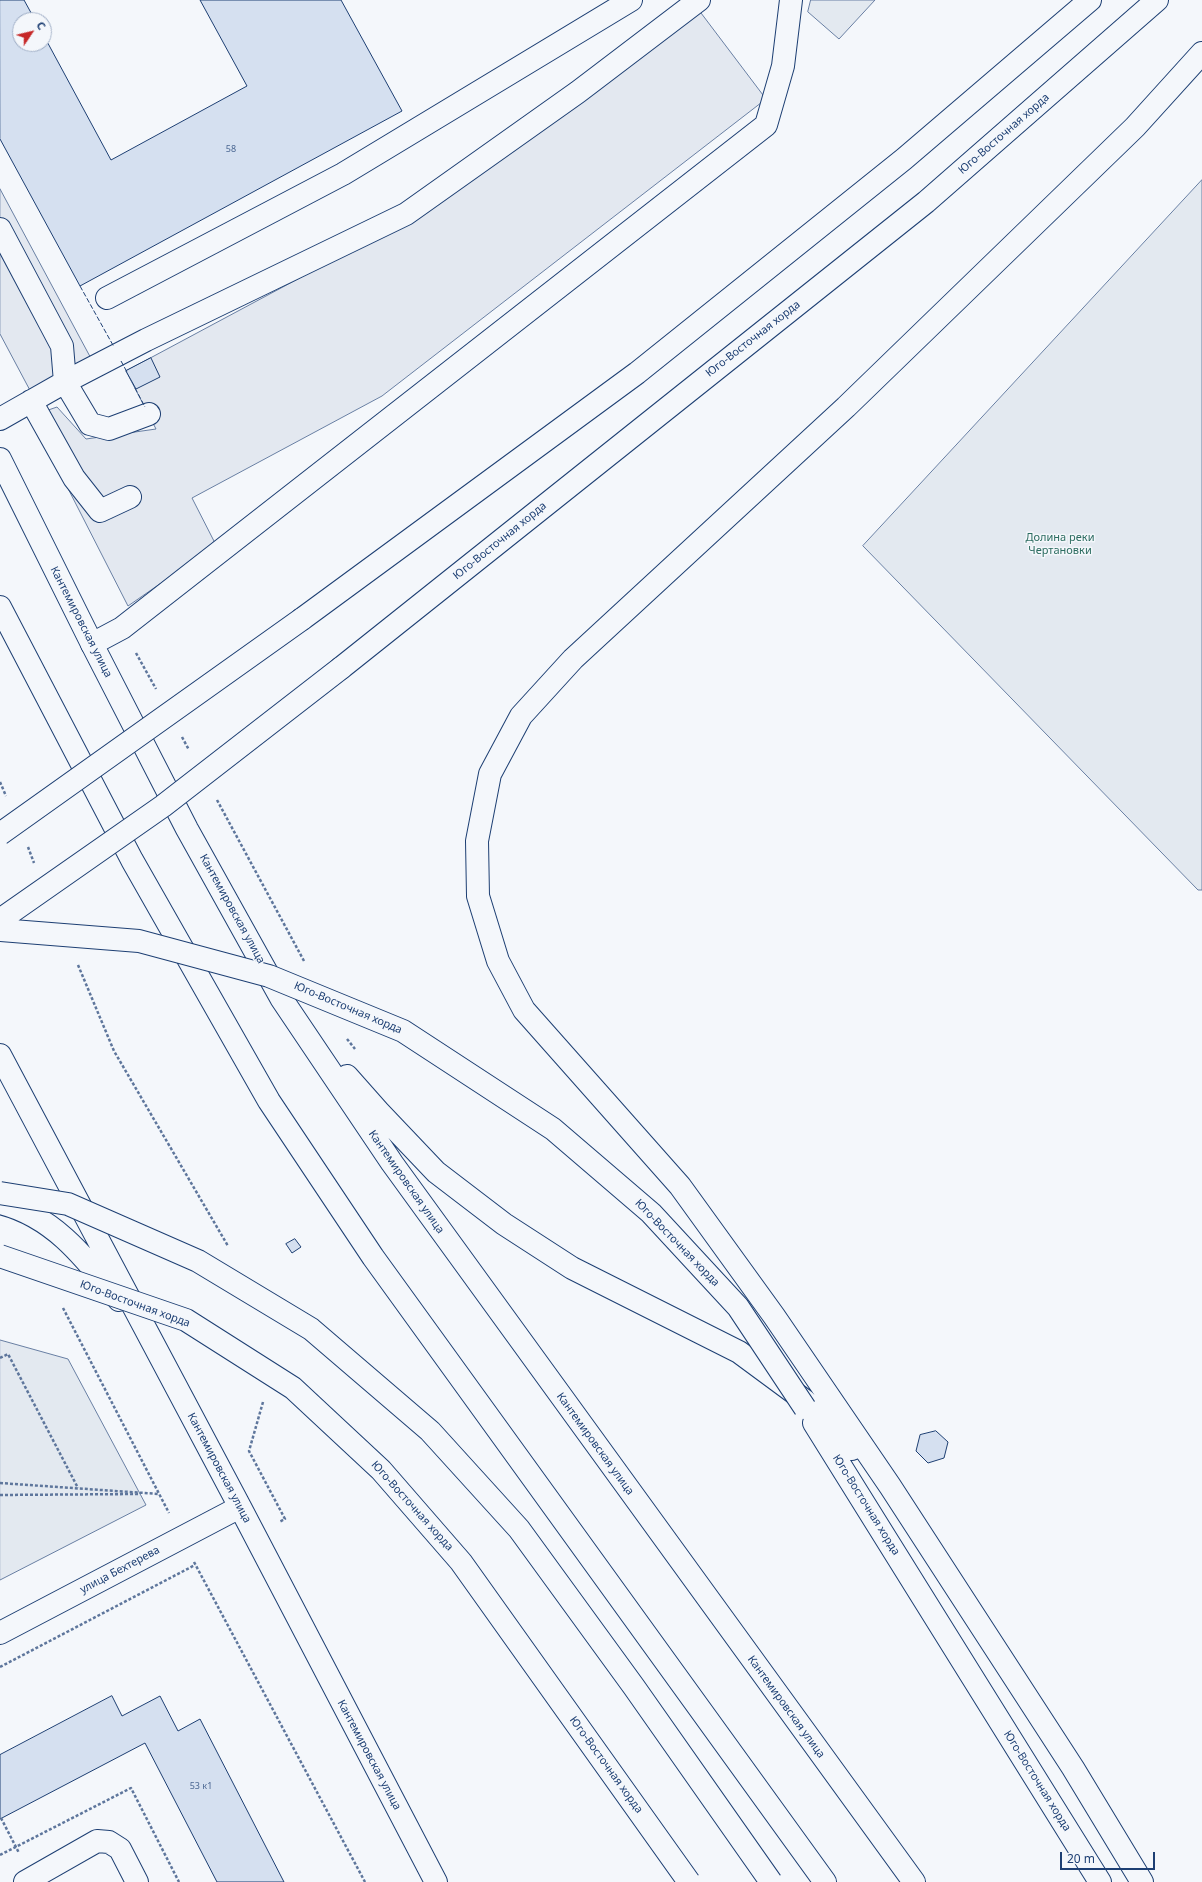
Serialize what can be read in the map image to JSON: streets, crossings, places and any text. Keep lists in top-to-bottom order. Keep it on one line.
{"streets":{"main road":["Юго-Восточная хорда","Кантемировская улица","улица Бехтерева"]},"crossings":[["Кантемировская улица","улица Бехтерева"]],"parks":["Долина реки Чертановки"],"house_numbers":["58","53 к1"],"scale_bar":"20 m","north":"top right"}
